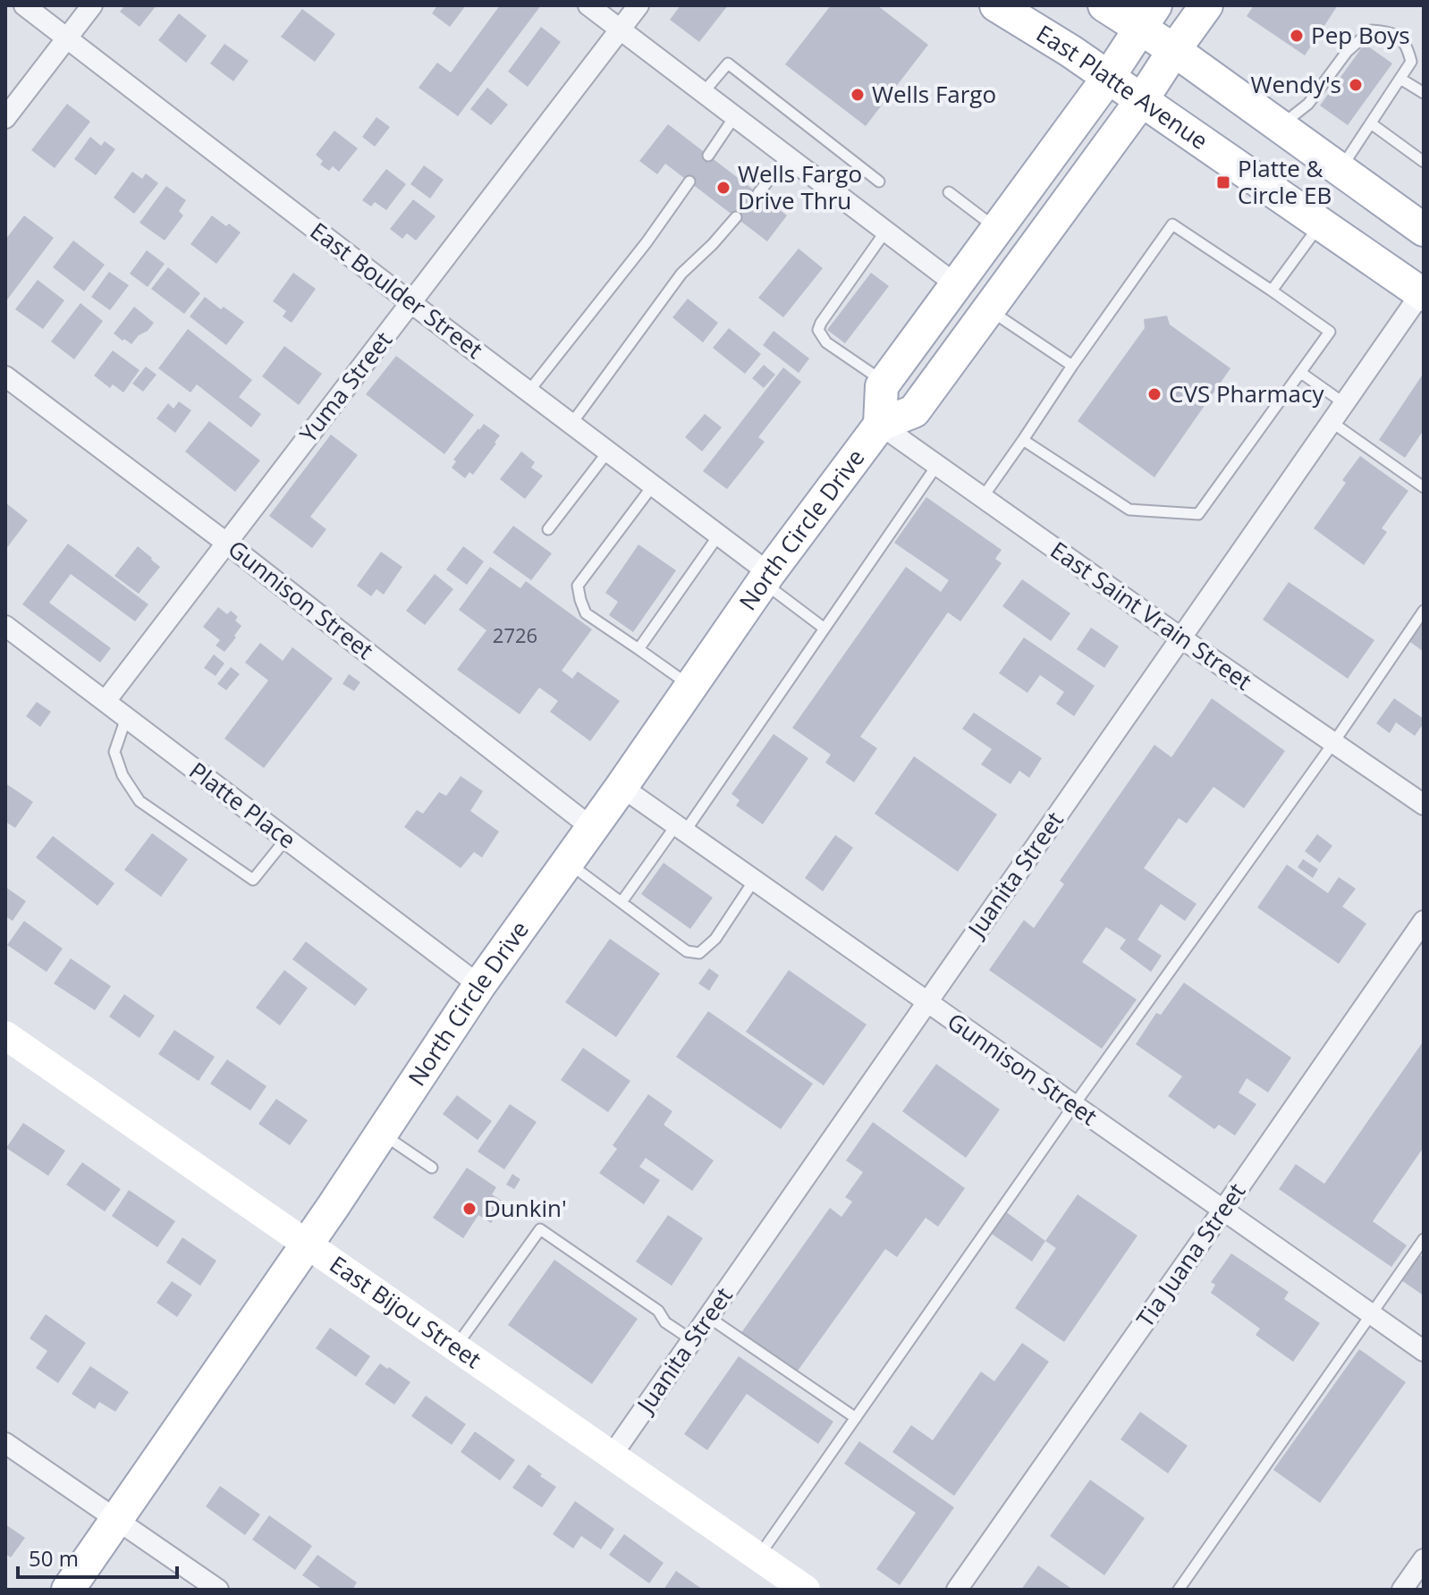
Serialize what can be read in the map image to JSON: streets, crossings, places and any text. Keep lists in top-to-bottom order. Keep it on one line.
{"streets":{"main road":["East Platte Avenue","North Circle Drive"],"street":["East Boulder Street","Yuma Street","Gunnison Street","East Saint Vrain Street","Platte Place","Juanita Street","Tia Juana Street","East Bijou Street"]},"crossings":[["East Platte Avenue","North Circle Drive"],["East Platte Avenue","Juanita Street"],["East Boulder Street","Yuma Street"],["East Boulder Street","North Circle Drive"],["Yuma Street","Gunnison Street"],["Yuma Street","Platte Place"],["North Circle Drive","Gunnison Street"],["North Circle Drive","East Saint Vrain Street"],["North Circle Drive","Platte Place"],["North Circle Drive","East Bijou Street"],["Gunnison Street","Juanita Street"],["Gunnison Street","Tia Juana Street"],["East Saint Vrain Street","Juanita Street"],["Juanita Street","East Bijou Street"]],"places":{"other":["Pep Boys","Wendy's","Wells Fargo","Wells Fargo Drive Thru","CVS Pharmacy","Dunkin'"],"transit":["Platte & Circle EB"]},"house_numbers":["2726"],"scale_bar":"50 m"}
